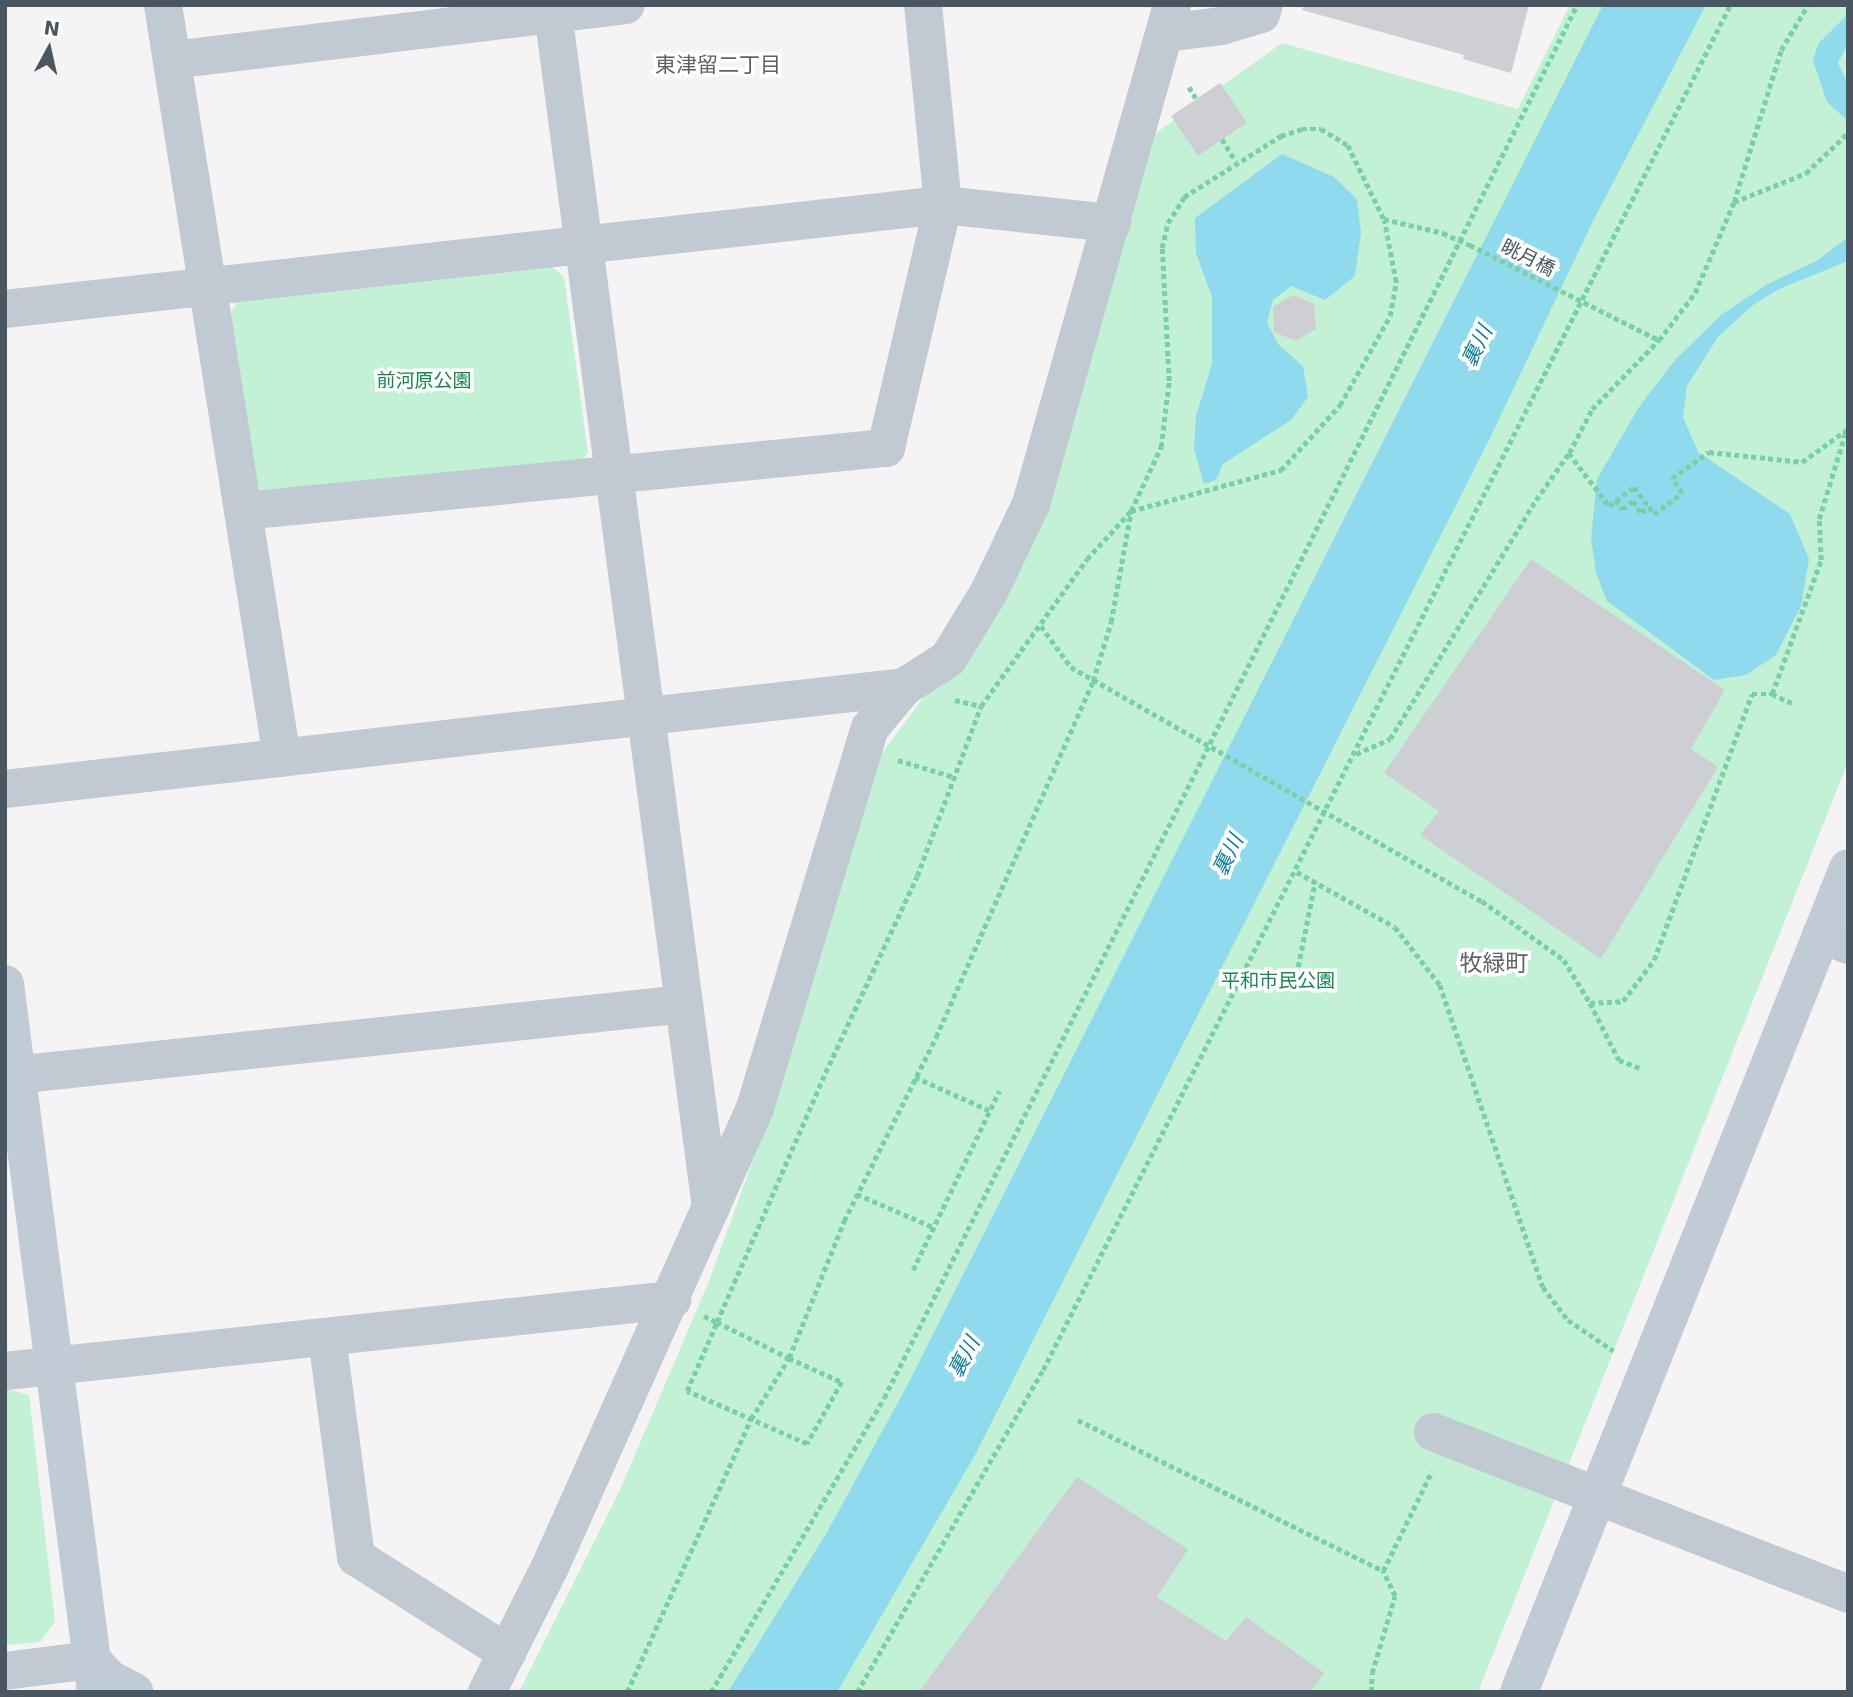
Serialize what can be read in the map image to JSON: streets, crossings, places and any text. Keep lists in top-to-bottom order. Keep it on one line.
{"streets":{"path":["眺月橋"]},"districts":["東津留二丁目","牧緑町"],"water":["裏川"],"parks":["前河原公園","平和市民公園"],"north":"top"}
